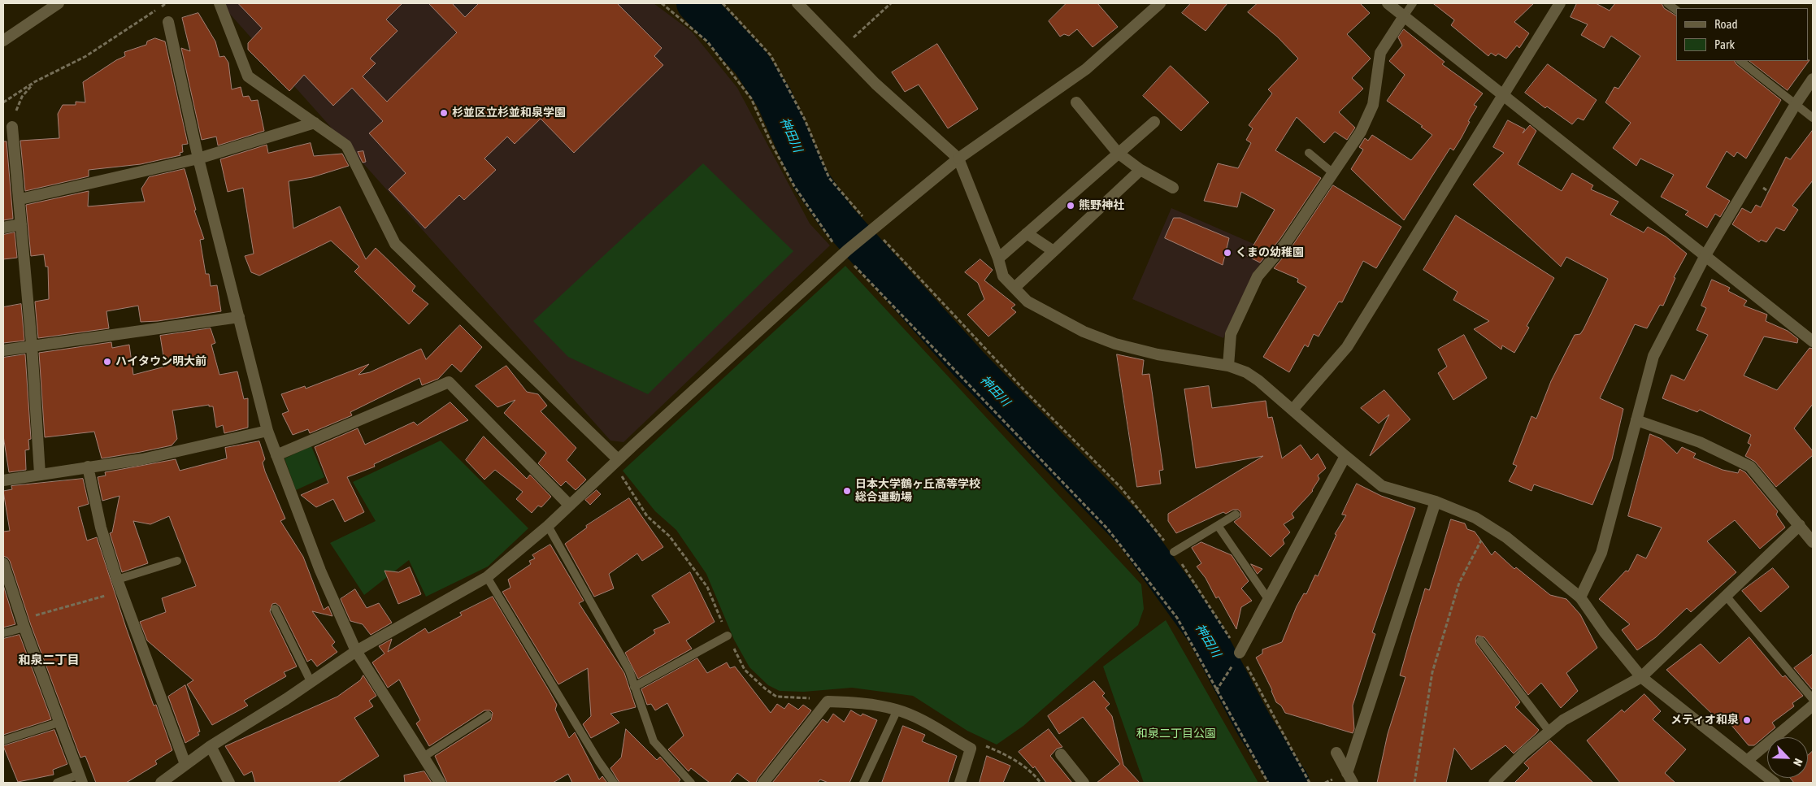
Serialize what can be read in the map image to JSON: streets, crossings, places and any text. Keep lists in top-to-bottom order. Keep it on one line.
{"districts":["和泉二丁目"],"water":["神田川"],"parks":["和泉二丁目公園"],"places":["杉並区立杉並和泉学園","熊野神社","くまの幼稚園","ハイタウン明大前","日本大学鶴ヶ丘高等学校 総合運動場","メティオ和泉"],"legend":["Road","Park"],"north":"bottom right"}
